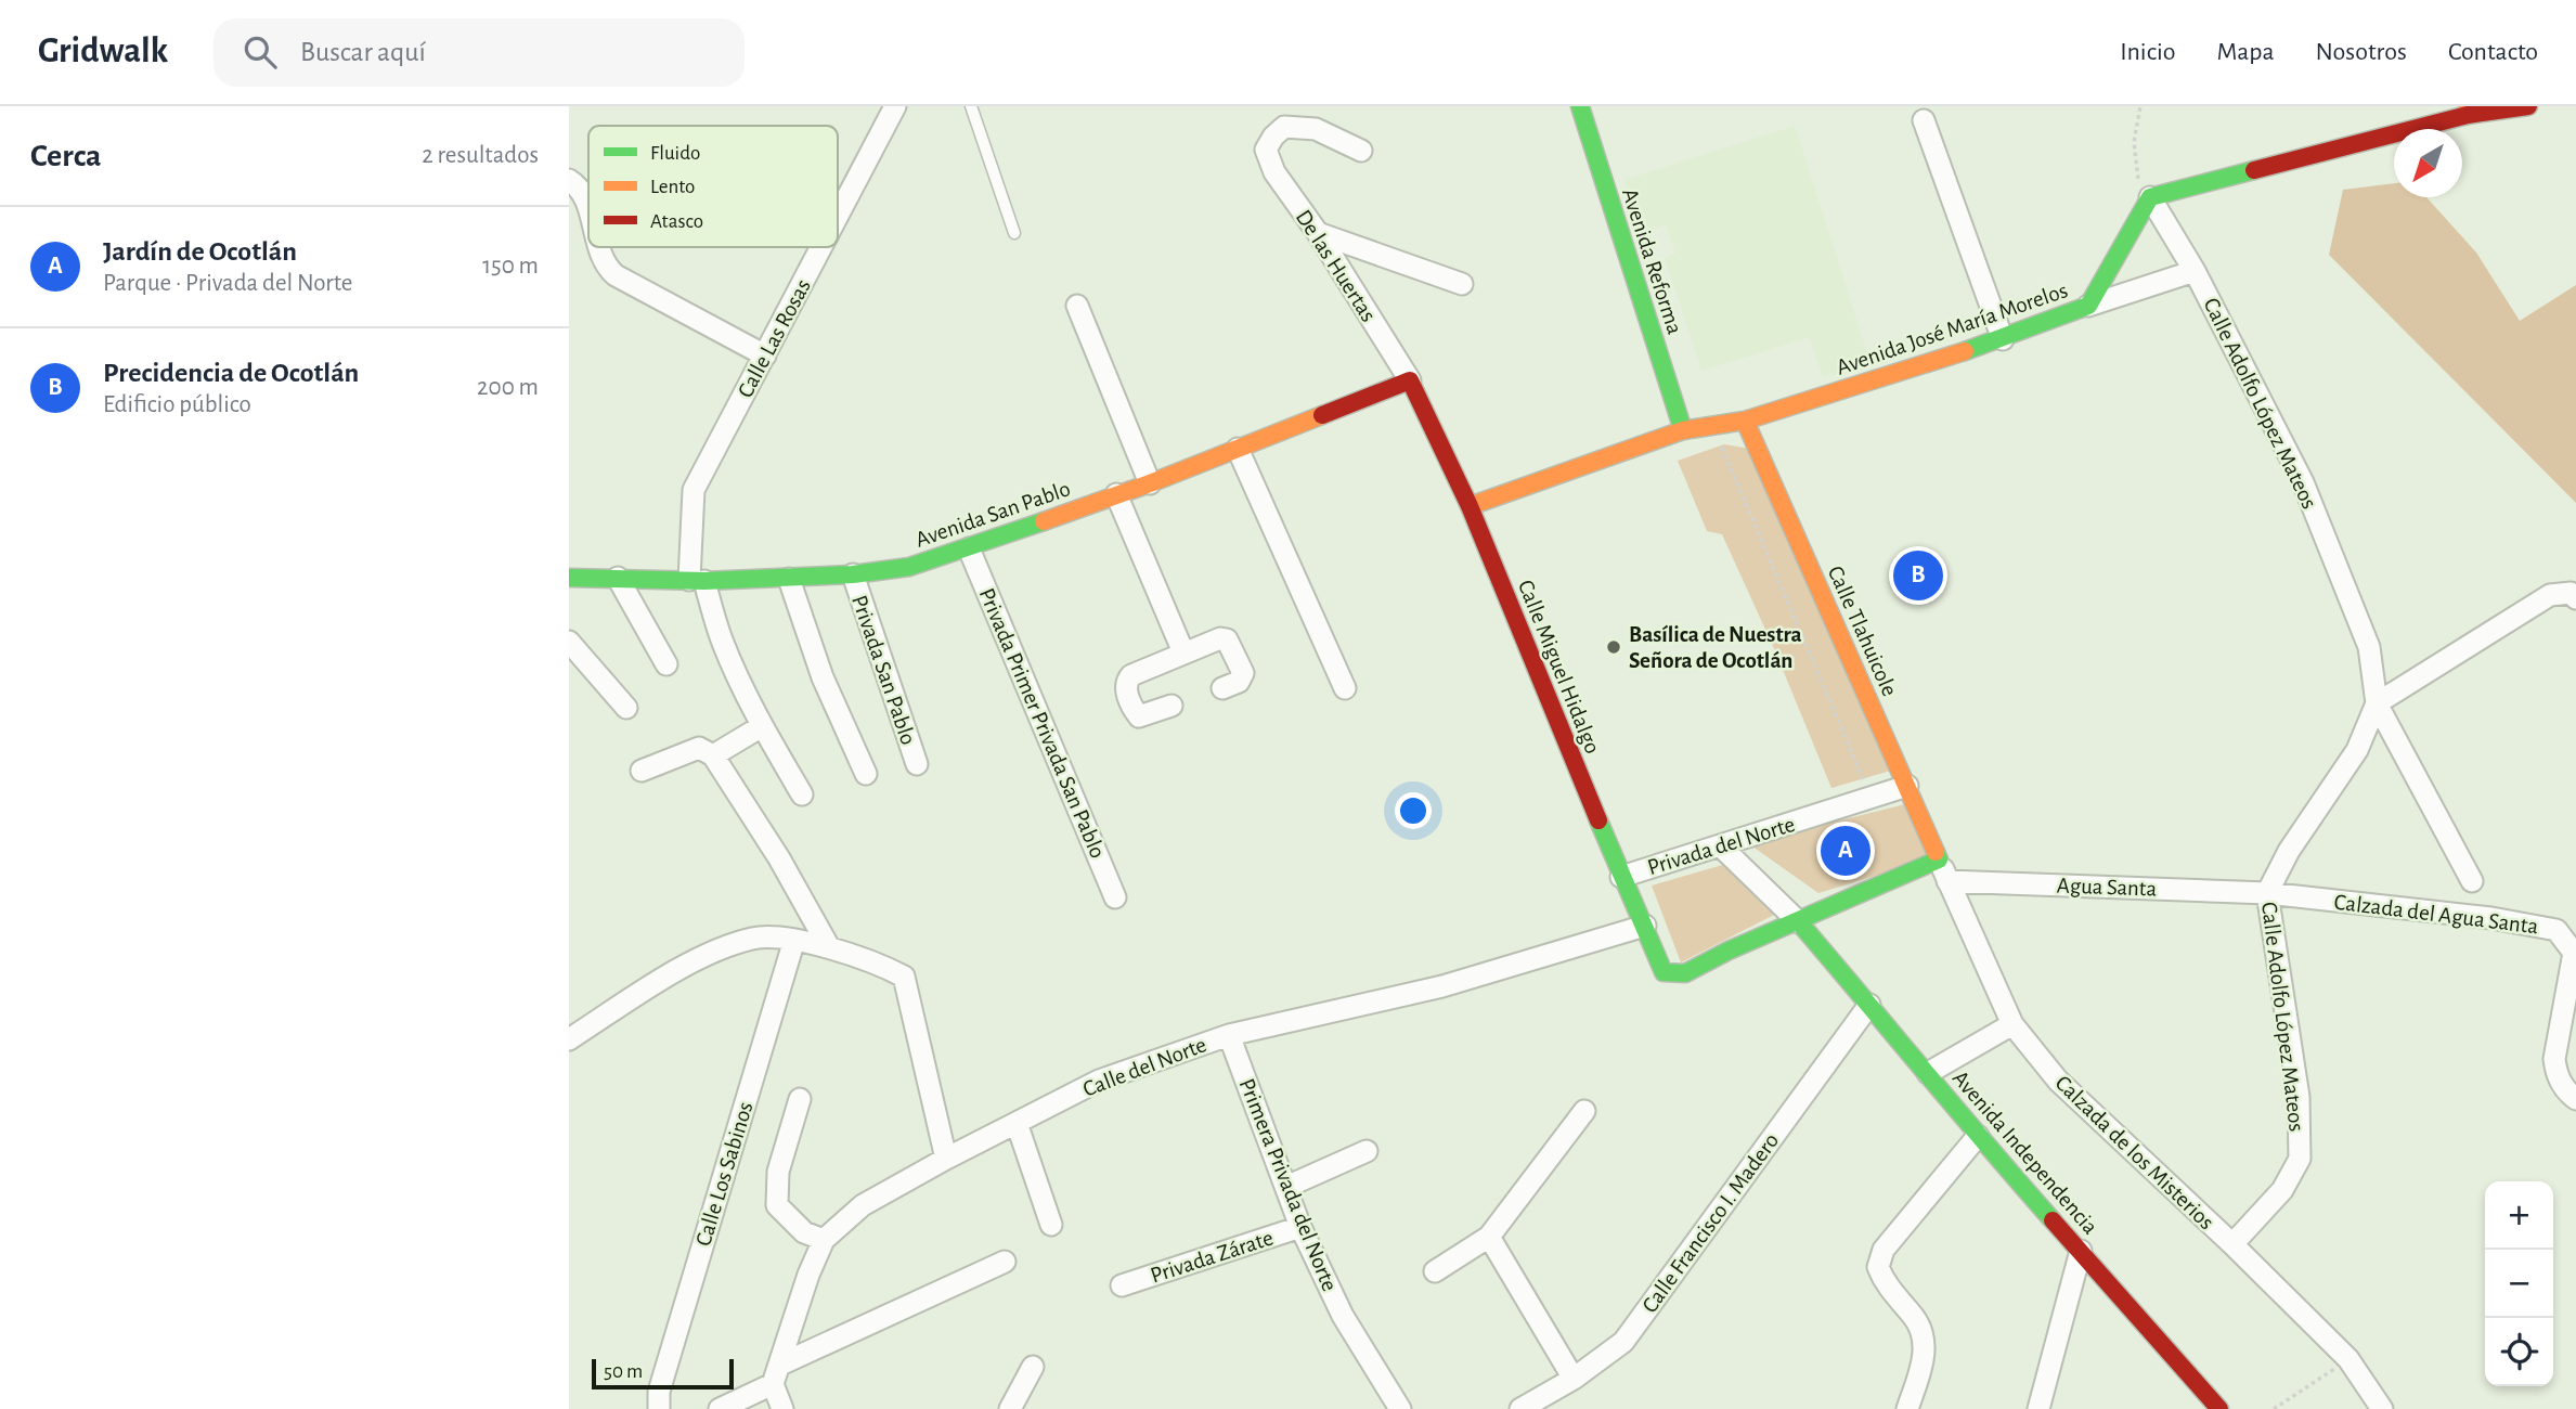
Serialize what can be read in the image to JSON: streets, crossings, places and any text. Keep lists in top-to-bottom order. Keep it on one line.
{"streets":{"street":["Avenida Reforma","De las Huertas","Avenida José María Morelos","Calle Las Rosas","Calle Adolfo López Mateos","Avenida San Pablo","Calle Tlahuicole","Calle Miguel Hidalgo","Privada San Pablo","Privada Primer Privada San Pablo","Privada del Norte","Agua Santa","Calzada del Agua Santa","Calle del Norte","Avenida Independencia","Calzada de los Misterios","Calle Los Sabinos","Primera Privada del Norte","Calle Francisco I. Madero","Privada Zárate"]},"crossings":[["Avenida Reforma","Avenida José María Morelos"],["De las Huertas","Avenida San Pablo"],["De las Huertas","Calle Miguel Hidalgo"],["Avenida José María Morelos","Calle Adolfo López Mateos"],["Avenida José María Morelos","Calle Tlahuicole"],["Avenida José María Morelos","Calle Miguel Hidalgo"],["Calle Las Rosas","Avenida San Pablo"],["Calle Adolfo López Mateos","Agua Santa"],["Calle Adolfo López Mateos","Calzada del Agua Santa"],["Calle Adolfo López Mateos","Calzada de los Misterios"],["Avenida San Pablo","Calle Miguel Hidalgo"],["Avenida San Pablo","Privada San Pablo"],["Avenida San Pablo","Privada Primer Privada San Pablo"],["Calle Tlahuicole","Privada del Norte"],["Calle Tlahuicole","Calzada de los Misterios"],["Calle Miguel Hidalgo","Privada del Norte"],["Calle Miguel Hidalgo","Calle del Norte"],["Calle Miguel Hidalgo","Avenida Independencia"],["Agua Santa","Calzada del Agua Santa"],["Agua Santa","Calzada de los Misterios"],["Calle del Norte","Primera Privada del Norte"],["Avenida Independencia","Calle Francisco I. Madero"],["Primera Privada del Norte","Privada Zárate"]],"places":["Basílica de Nuestra Señora de Ocotlán"],"legend":["Fluido","Lento","Atasco"],"scale_bar":"50 m","north":"bottom left","page":{"header":"Gridwalk","search":"Buscar aquí","nav":["Inicio","Mapa","Nosotros","Contacto"],"heading":["Cerca","2 resultados"],"list":[{"mark":"A","name":"Jardín de Ocotlán","note":"Parque · Privada del Norte","value":"150 m"},{"mark":"B","name":"Precidencia de Ocotlán","note":"Edificio público","value":"200 m"}],"pins":["B","A"],"map_buttons":["+","−"],"scale":"50 m"}}
